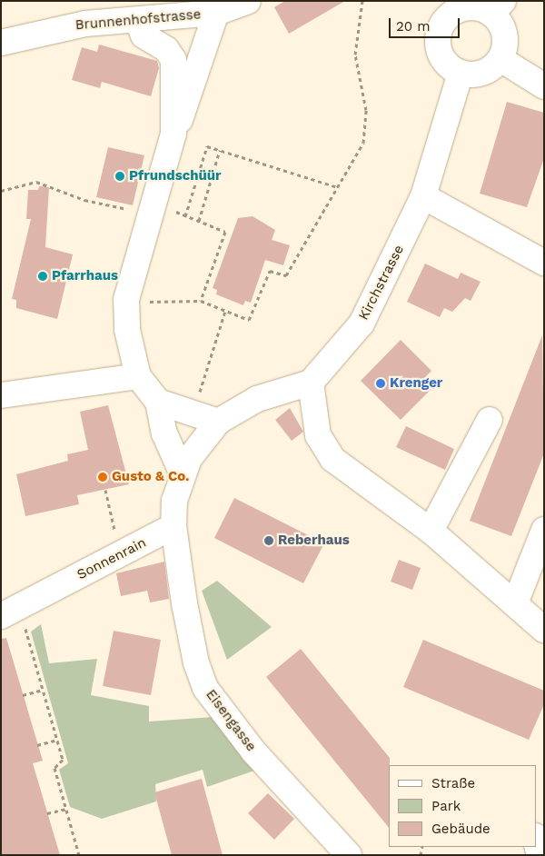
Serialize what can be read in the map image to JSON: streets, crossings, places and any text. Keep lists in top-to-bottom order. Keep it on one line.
{"streets":{"street":["Brunnenhofstrasse","Kirchstrasse","Sonnenrain","Eisengasse"]},"crossings":[["Sonnenrain","Eisengasse"]],"places":["Pfrundschüür","Pfarrhaus","Krenger","Gusto & Co.","Reberhaus"],"legend":["Straße","Park","Gebäude"],"scale_bar":"20 m"}
